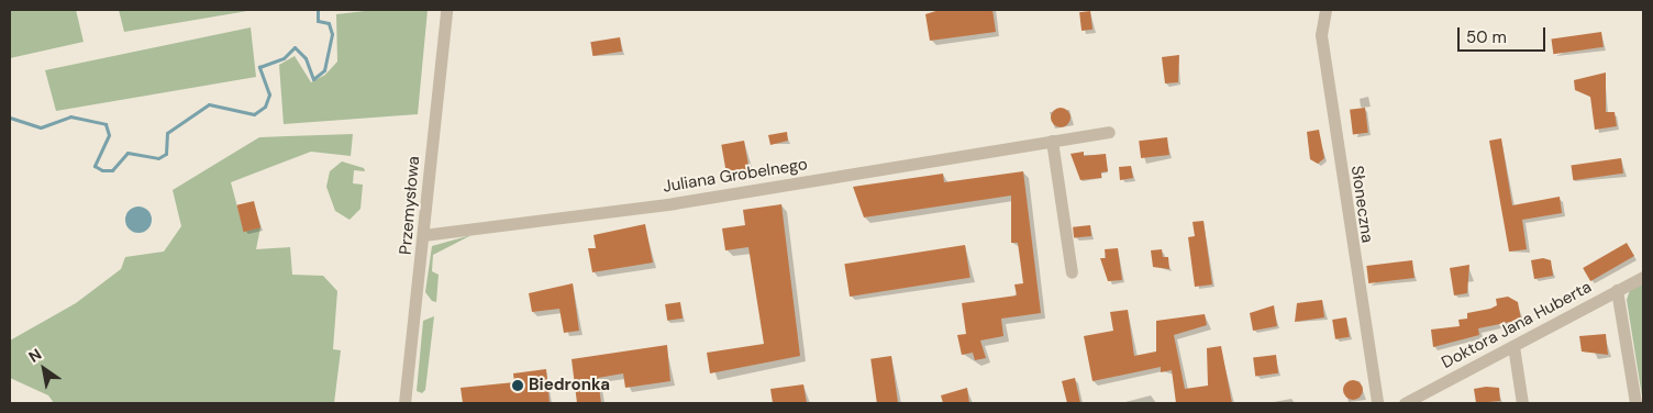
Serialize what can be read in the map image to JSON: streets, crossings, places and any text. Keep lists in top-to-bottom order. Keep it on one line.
{"streets":{"street":["Juliana Grobelnego","Słoneczna","Przemysłowa","Doktora Jana Huberta"]},"crossings":[["Juliana Grobelnego","Przemysłowa"]],"places":["Biedronka"],"scale_bar":"50 m","north":"top left"}
